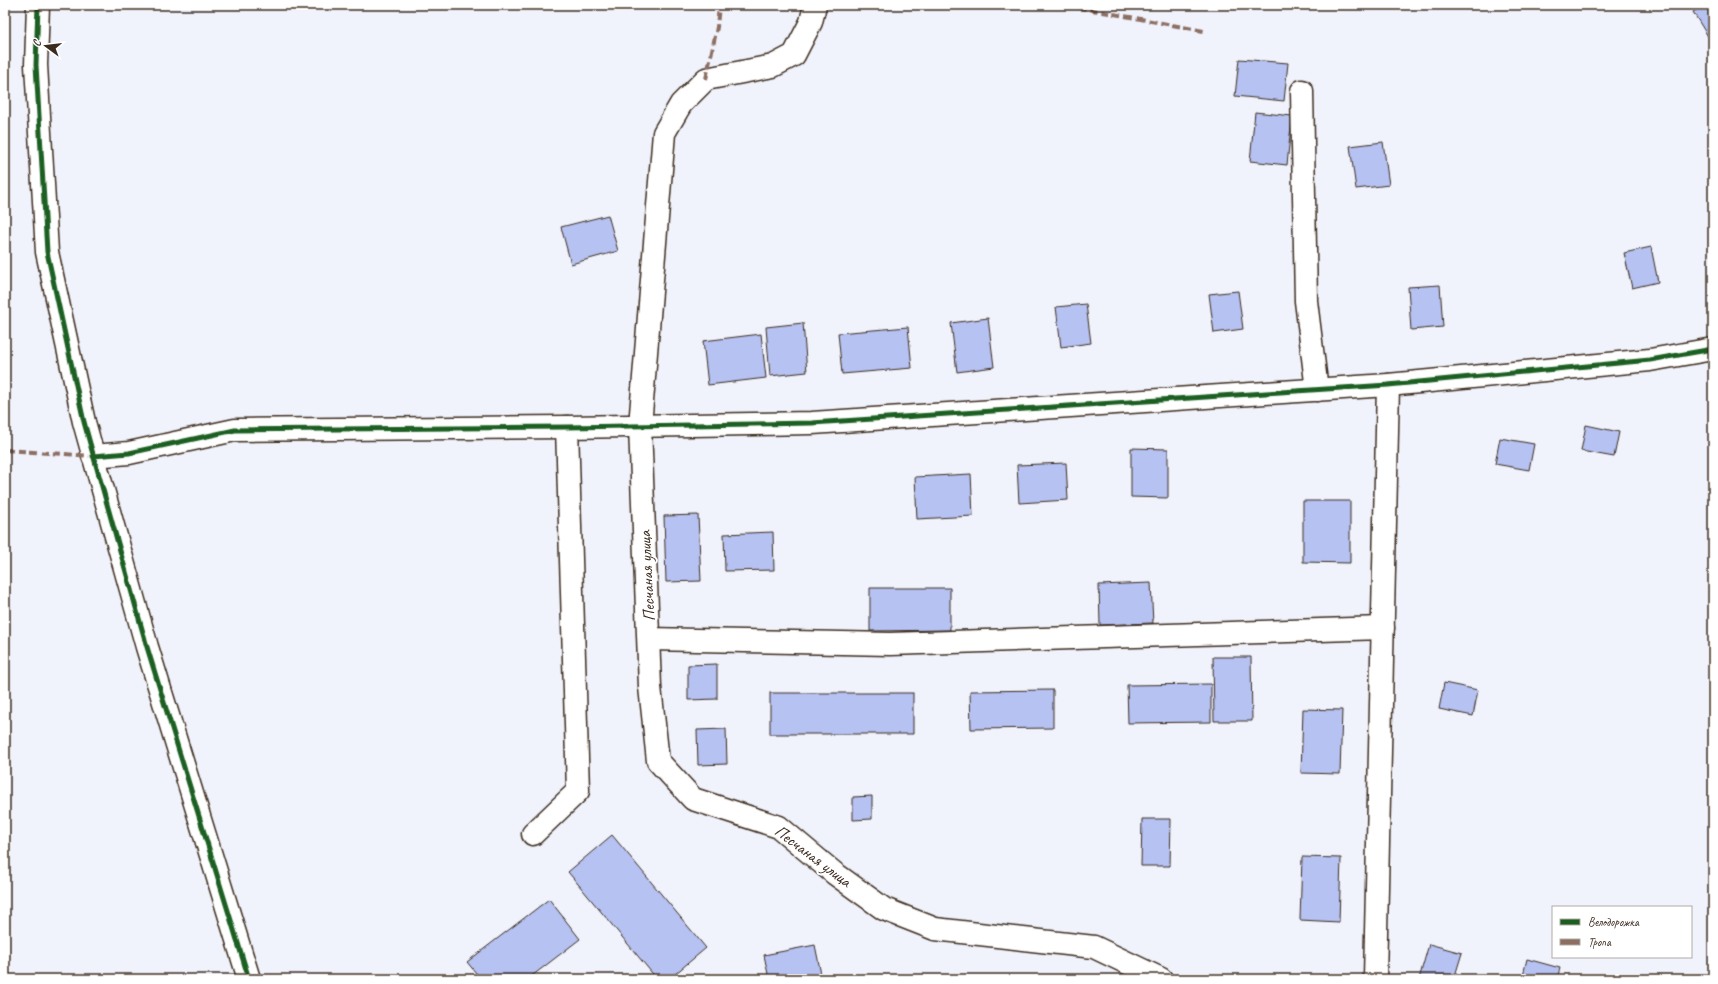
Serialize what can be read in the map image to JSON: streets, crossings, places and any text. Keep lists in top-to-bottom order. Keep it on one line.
{"streets":{"street":["Песчаная улица"]},"legend":["Велодорожка","Тропа"],"north":"left"}
